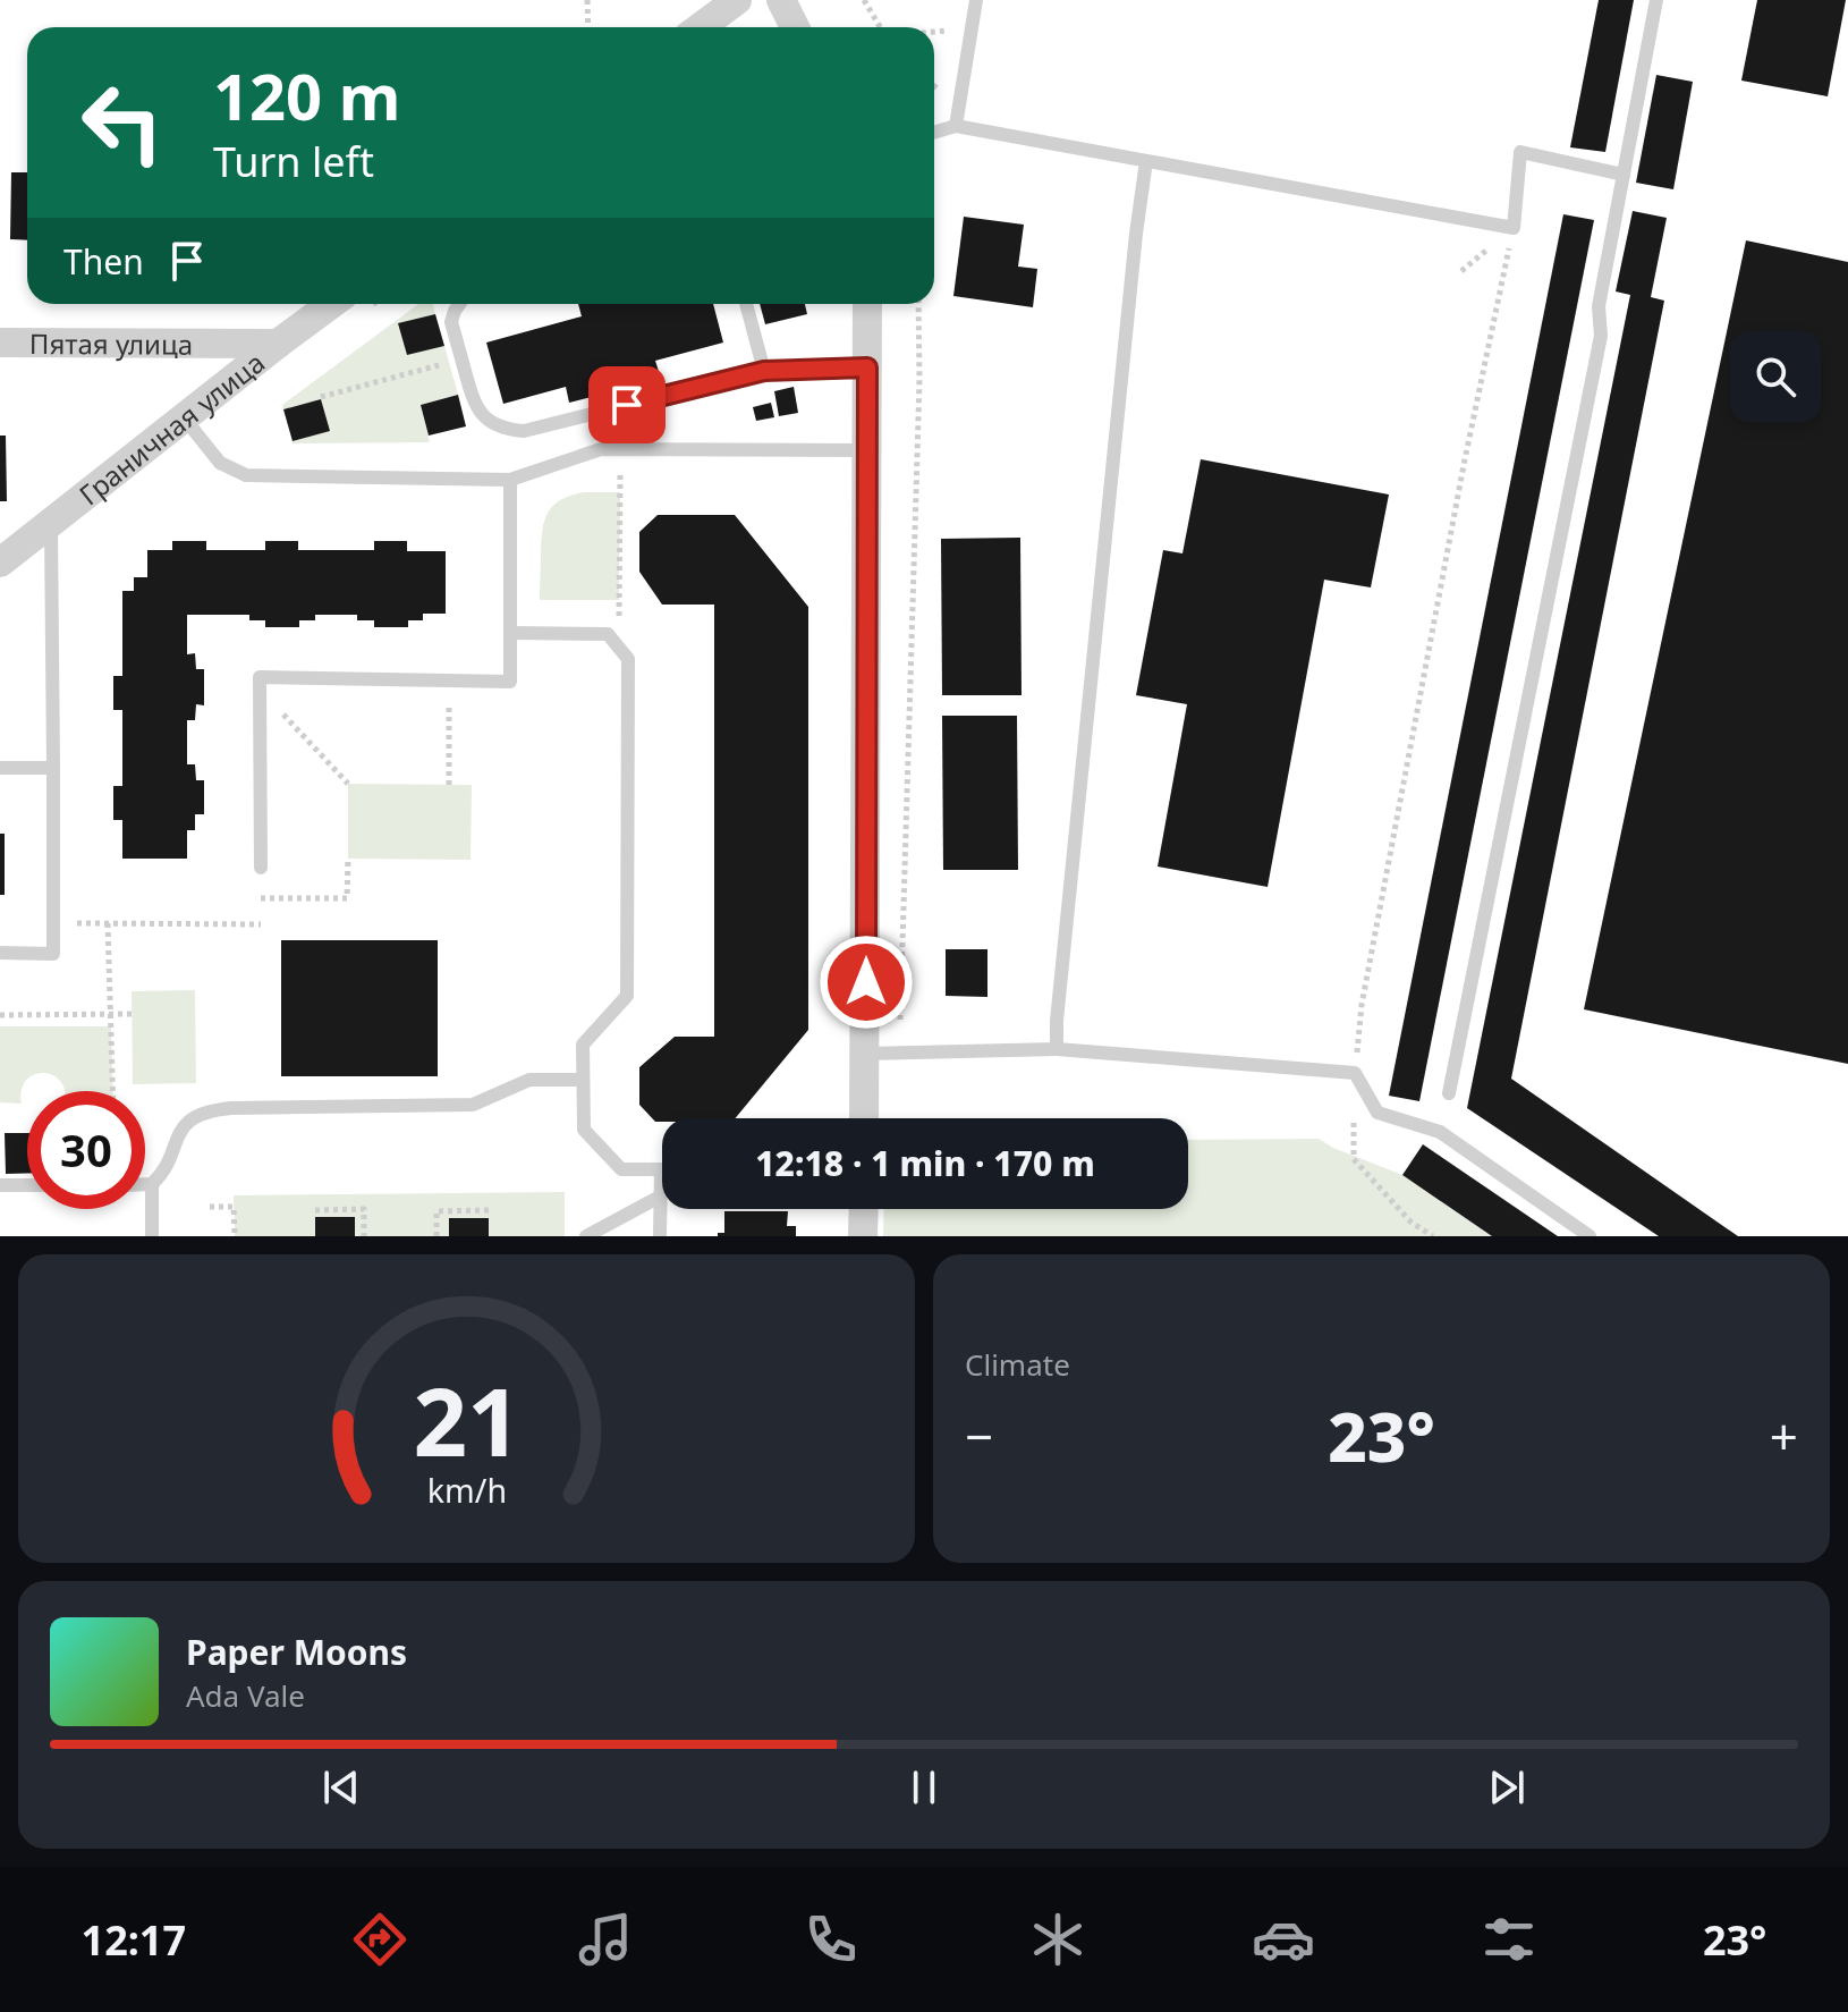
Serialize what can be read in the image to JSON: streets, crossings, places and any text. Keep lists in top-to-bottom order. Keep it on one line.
{"streets":{"street":["Пятая улица","Граничная улица"]},"crossings":[["Пятая улица","Граничная улица"]],"page":{"turn":["120 m","Turn left"],"then":"Then","limit":"30","trip":"12:18 · 1 min · 170 m","tile":"Climate","heat":["−","23°","+"],"song":["Paper Moons","Ada Vale"],"tabs":["12:17","23°"],"gauge":["21","km/h"]}}
